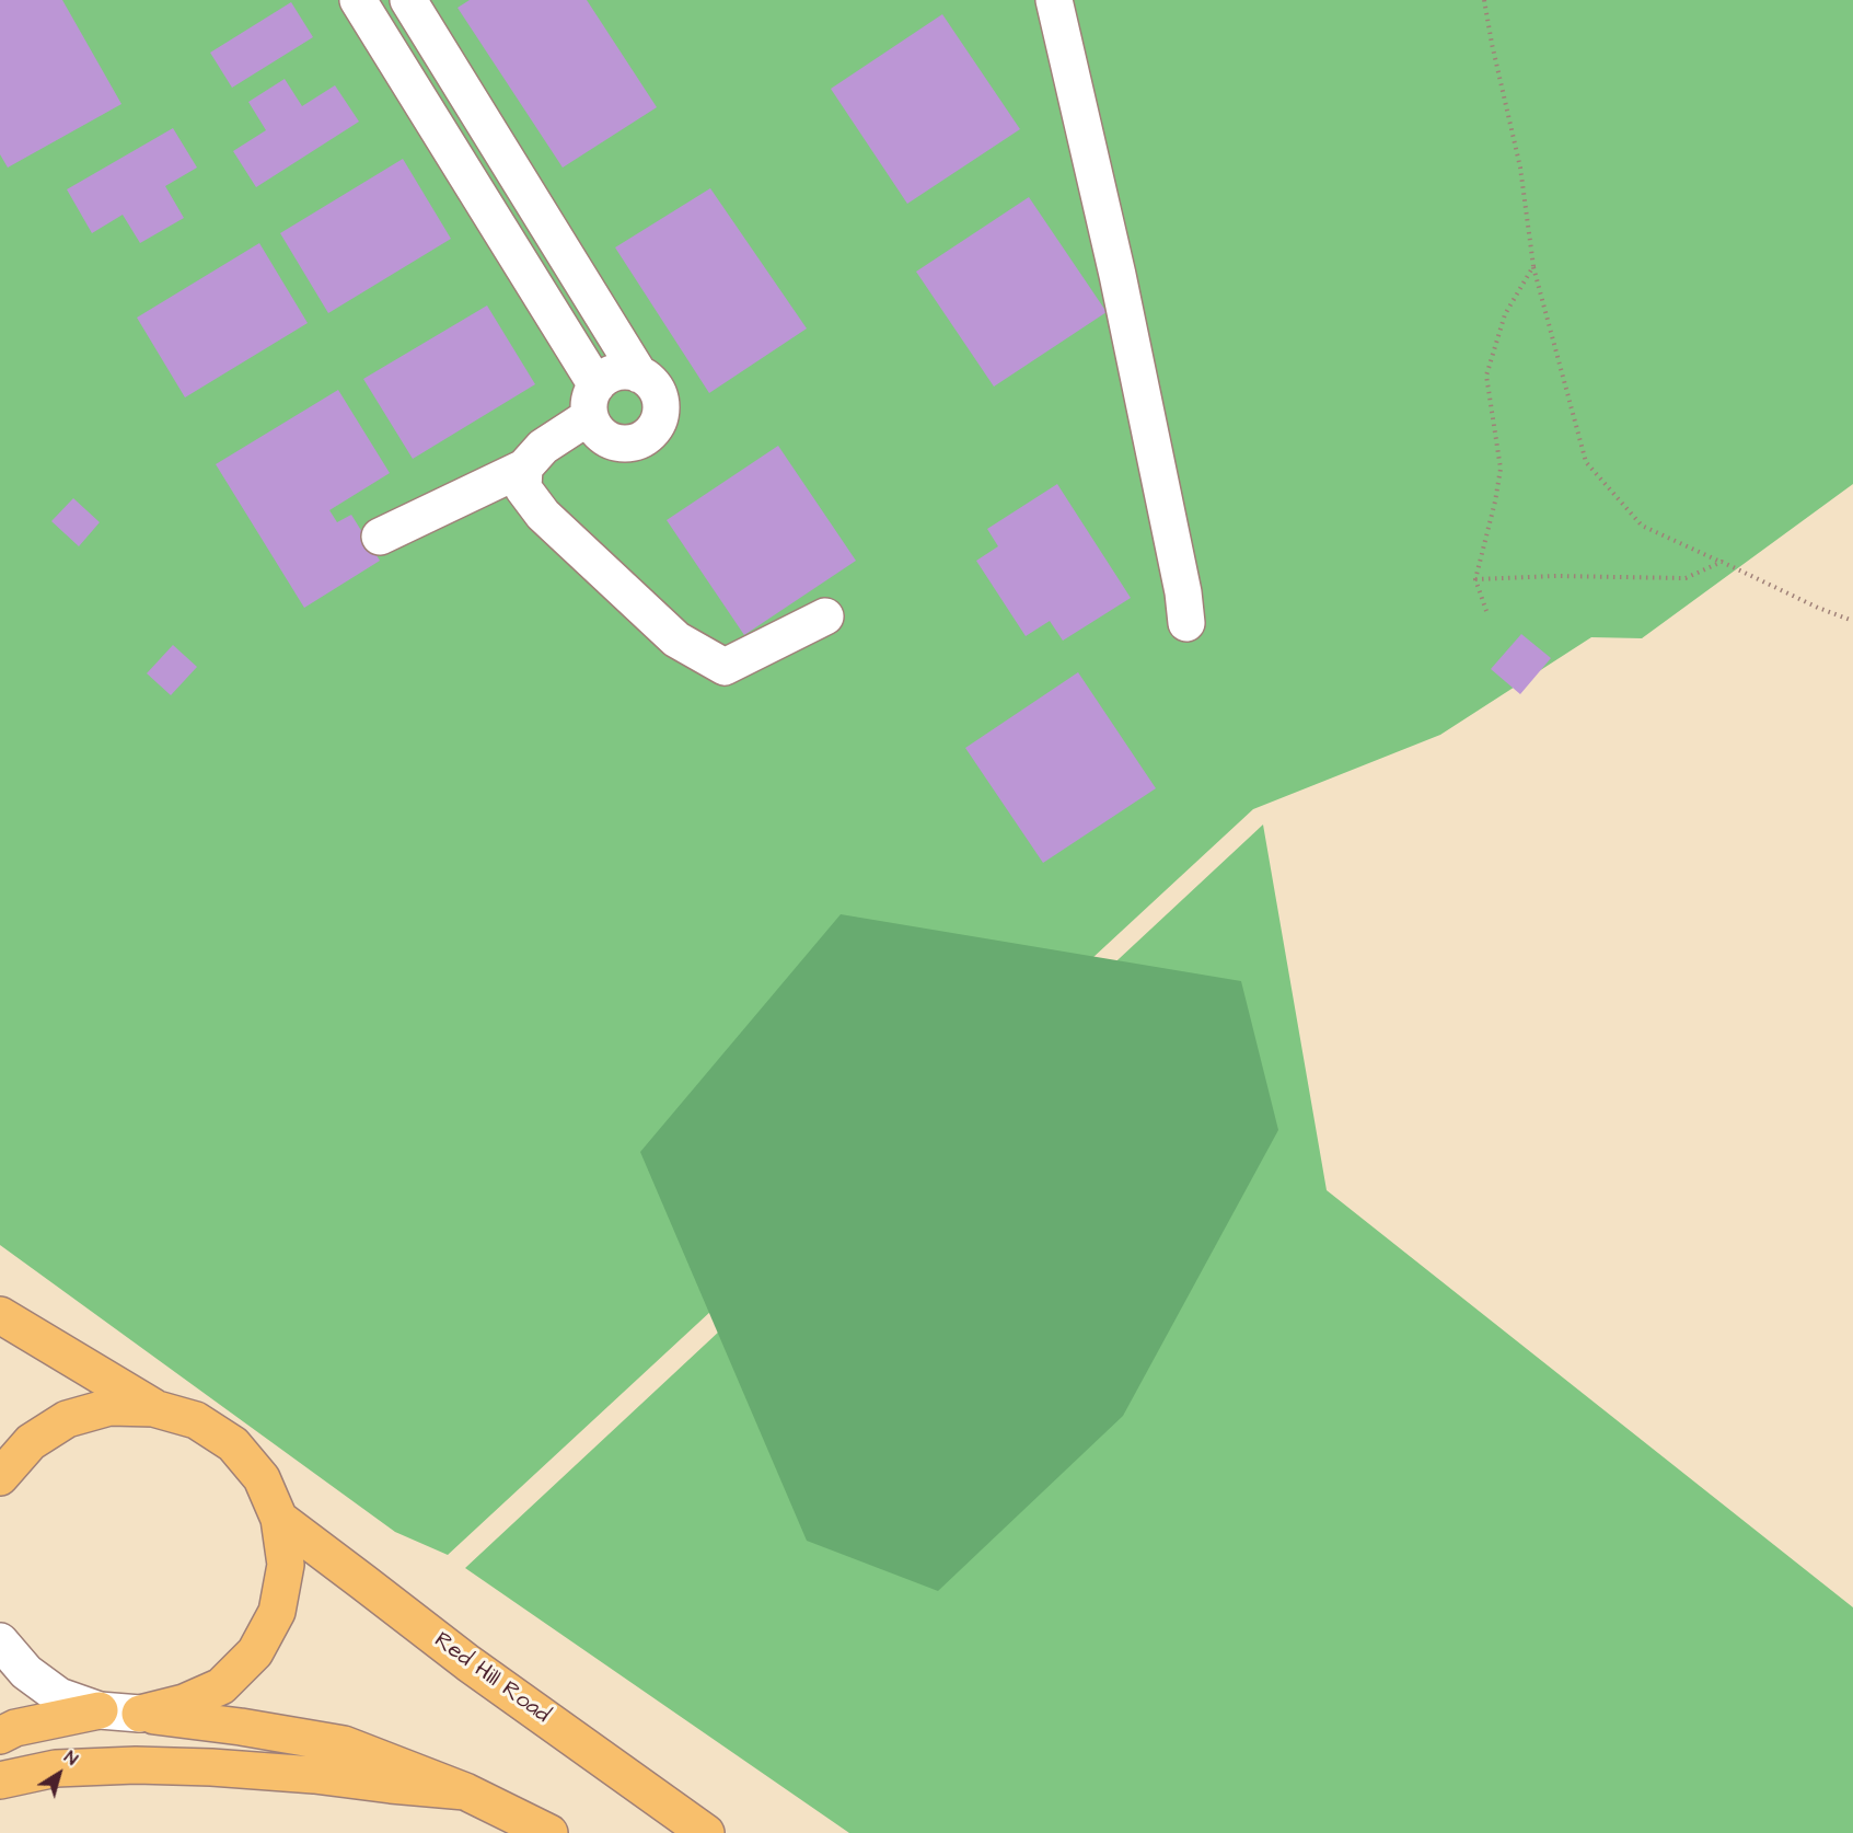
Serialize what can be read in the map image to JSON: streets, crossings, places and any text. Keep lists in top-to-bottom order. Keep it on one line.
{"streets":{"main road":["Red Hill Road"]},"north":"top right"}
